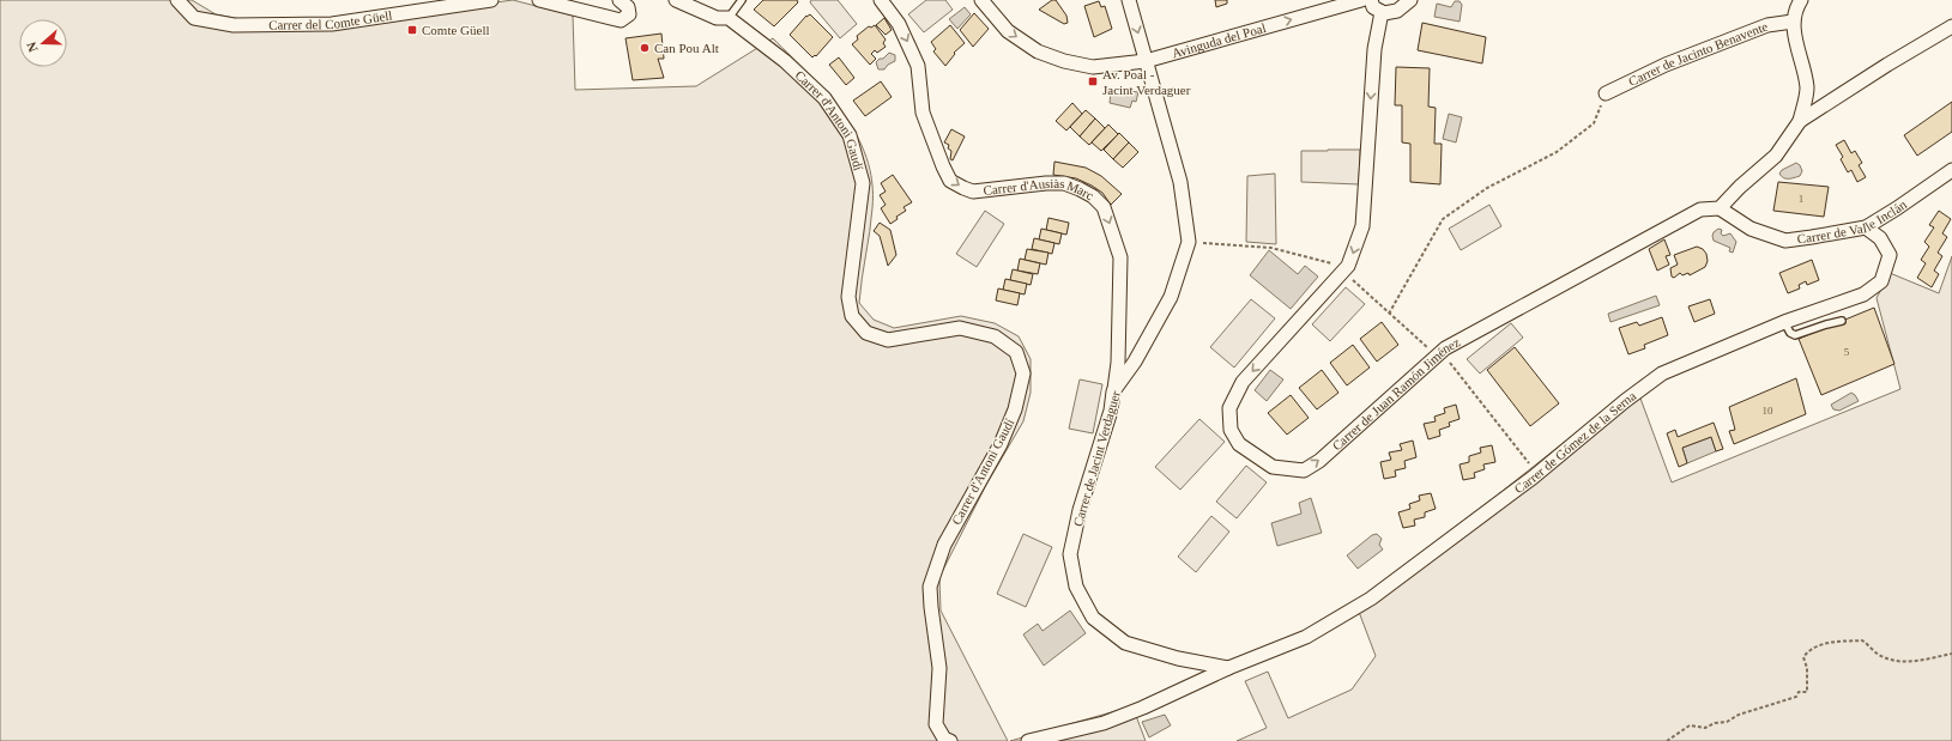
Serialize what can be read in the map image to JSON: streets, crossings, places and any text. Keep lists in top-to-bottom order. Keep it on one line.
{"streets":{"street":["Carrer del Comte Güell","Avinguda del Poal","Carrer de Jacinto Benavente","Carrer d'Antoni Gaudí","Carrer d'Ausiàs Marc","Carrer de Valle Inclán","Carrer de Juan Ramón Jiménez","Carrer de Gómez de la Serna","Carrer de Jacint Verdaguer"]},"crossings":[["Avinguda del Poal","Carrer de Jacint Verdaguer"],["Carrer d'Ausiàs Marc","Carrer de Jacint Verdaguer"],["Carrer de Valle Inclán","Carrer de Juan Ramón Jiménez"],["Carrer de Valle Inclán","Carrer de Gómez de la Serna"],["Carrer de Gómez de la Serna","Carrer de Jacint Verdaguer"]],"one_way":["Avinguda del Poal","Carrer d'Ausiàs Marc"],"places":{"transit":["Comte Güell","Av. Poal - Jacint Verdaguer"],"other":["Can Pou Alt"]},"house_numbers":["1","5","10"],"north":"left"}
